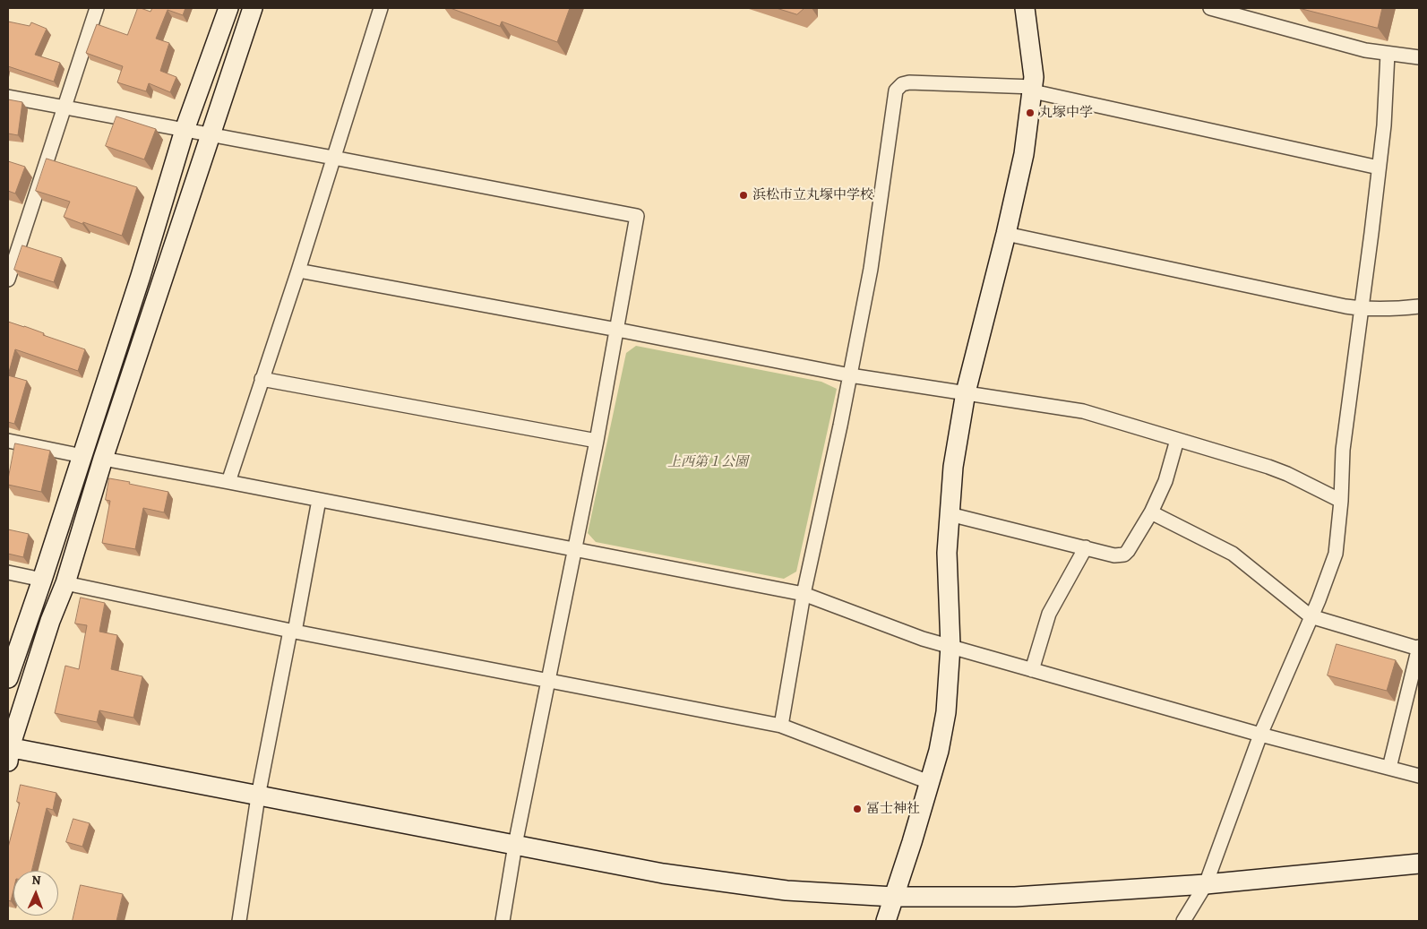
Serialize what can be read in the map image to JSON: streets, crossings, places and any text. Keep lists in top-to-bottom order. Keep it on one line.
{"parks":["上西第１公園"],"places":["丸塚中学","浜松市立丸塚中学校","冨士神社"],"north":"top"}
